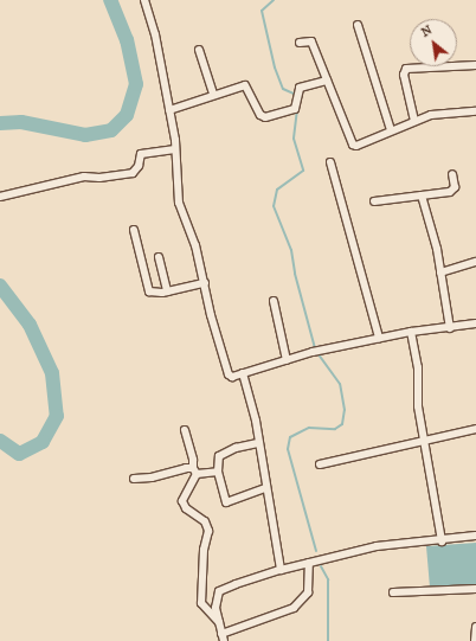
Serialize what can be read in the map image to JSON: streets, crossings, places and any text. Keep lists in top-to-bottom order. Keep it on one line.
{"north":"top left"}
